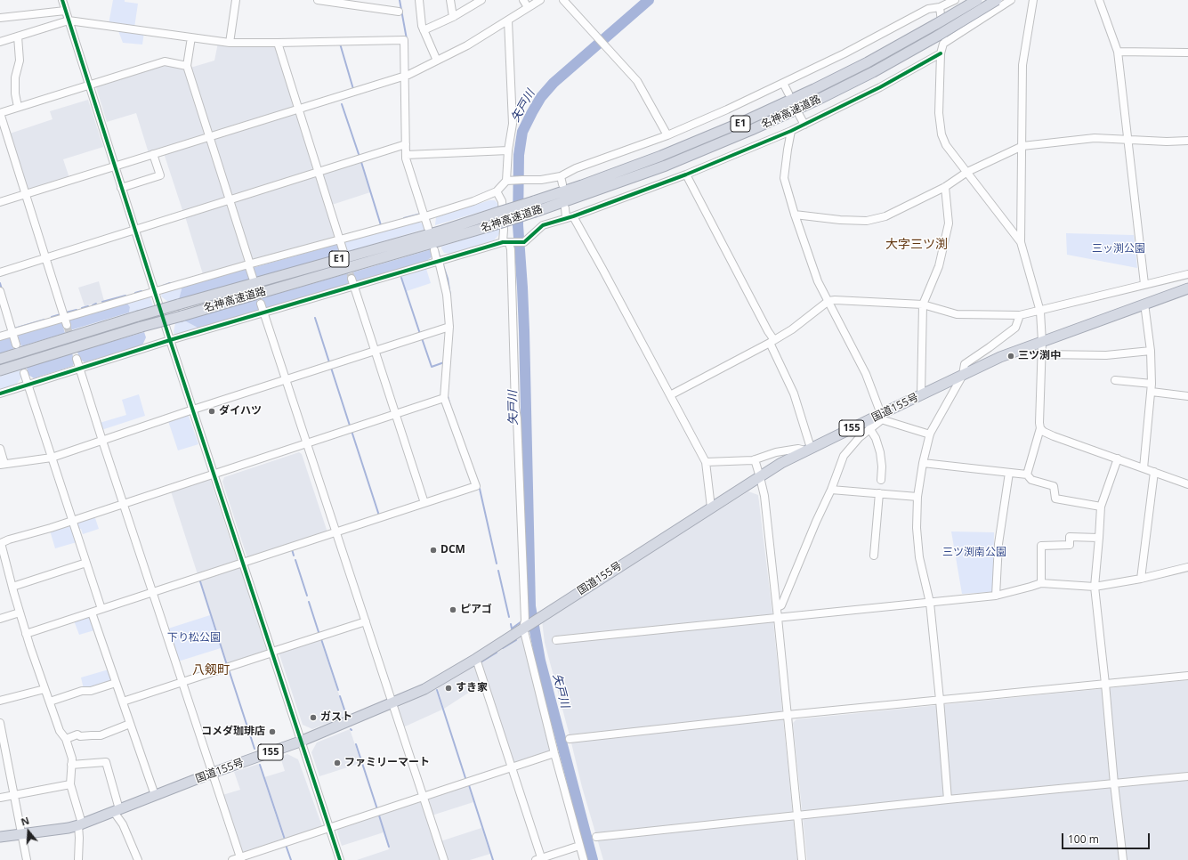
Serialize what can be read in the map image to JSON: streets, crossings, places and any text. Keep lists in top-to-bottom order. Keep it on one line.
{"streets":{"highway":["名神高速道路","E1","国道155号","155"]},"districts":["大字三ツ渕","八剱町"],"water":["矢戸川"],"parks":["三ッ渕公園","三ツ渕南公園","下り松公園"],"places":["三ツ渕中","ダイハツ","DCM","ピアゴ","すき家","ガスト","コメダ珈琲店","ファミリーマート"],"scale_bar":"100 m","north":"top"}
